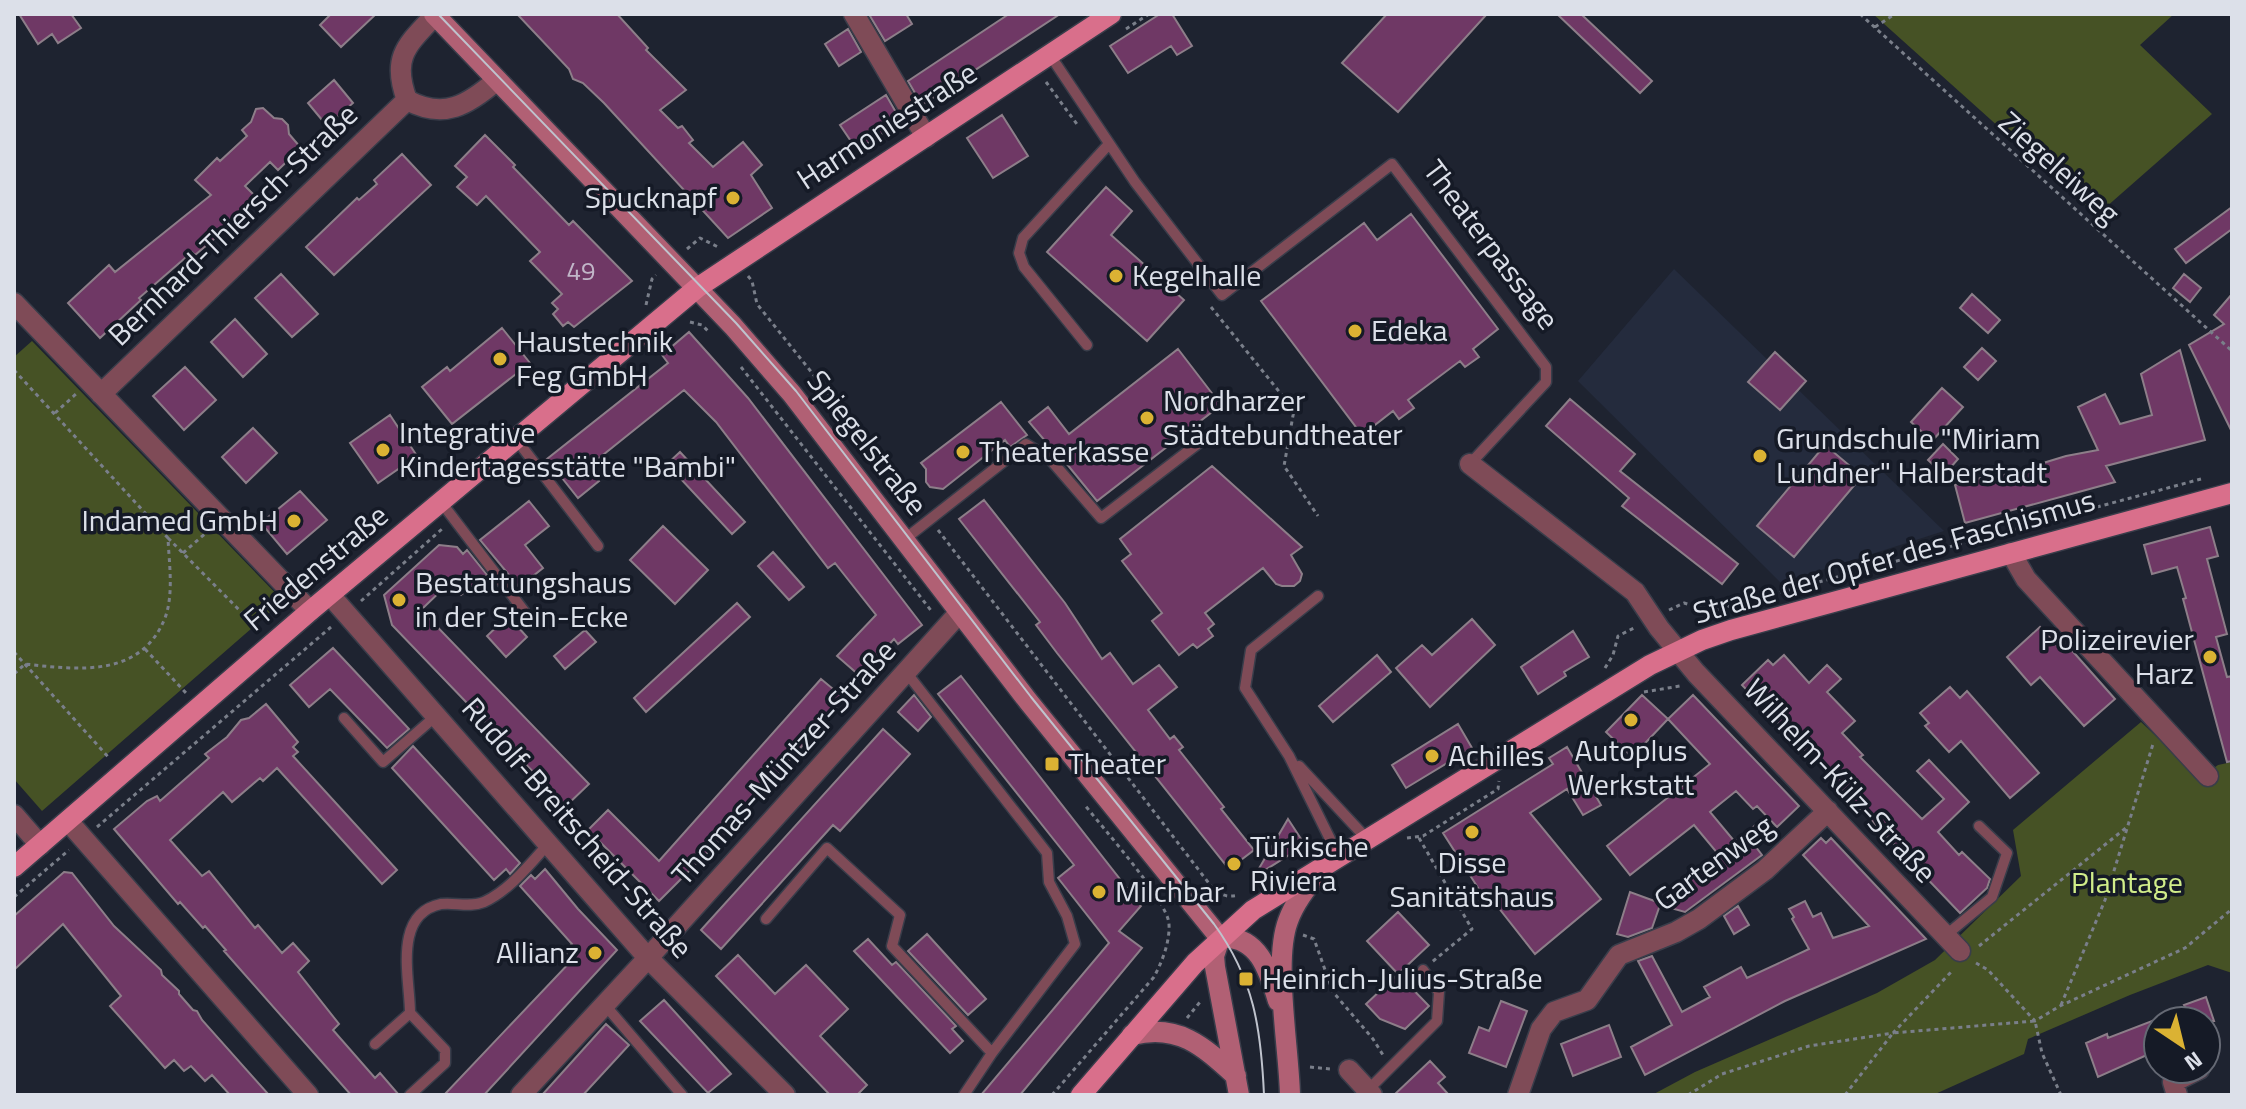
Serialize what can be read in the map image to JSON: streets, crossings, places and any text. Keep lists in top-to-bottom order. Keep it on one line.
{"streets":{"main road":["Harmoniestraße","Straße der Opfer des Faschismus","Friedenstraße"],"street":["Bernhard-Thiersch-Straße","Theaterpassage","Spiegelstraße","Thomas-Müntzer-Straße","Wilhelm-Külz-Straße","Rudolf-Breitscheid-Straße","Gartenweg"],"path":["Ziegeleiweg"]},"crossings":[["Harmoniestraße","Theaterpassage"],["Harmoniestraße","Spiegelstraße"],["Harmoniestraße","Friedenstraße"],["Theaterpassage","Straße der Opfer des Faschismus"],["Theaterpassage","Wilhelm-Külz-Straße"],["Spiegelstraße","Straße der Opfer des Faschismus"],["Spiegelstraße","Friedenstraße"],["Spiegelstraße","Thomas-Müntzer-Straße"],["Straße der Opfer des Faschismus","Wilhelm-Külz-Straße"],["Friedenstraße","Rudolf-Breitscheid-Straße"],["Thomas-Müntzer-Straße","Rudolf-Breitscheid-Straße"],["Wilhelm-Külz-Straße","Gartenweg"]],"parks":["Plantage"],"places":{"other":["Spucknapf","Kegelhalle","Edeka","Haustechnik Feg GmbH","Nordharzer Städtebundtheater","Integrative Kindertagesstätte \"Bambi\"","Theaterkasse","Grundschule \"Miriam Lundner\" Halberstadt","Indamed GmbH","Bestattungshaus in der Stein-Ecke","Polizeirevier Harz","Autoplus Werkstatt","Achilles","Disse Sanitätshaus","Türkische Riviera","Milchbar","Allianz"],"transit":["Theater","Heinrich-Julius-Straße"]},"house_numbers":["49"],"north":"bottom right"}
